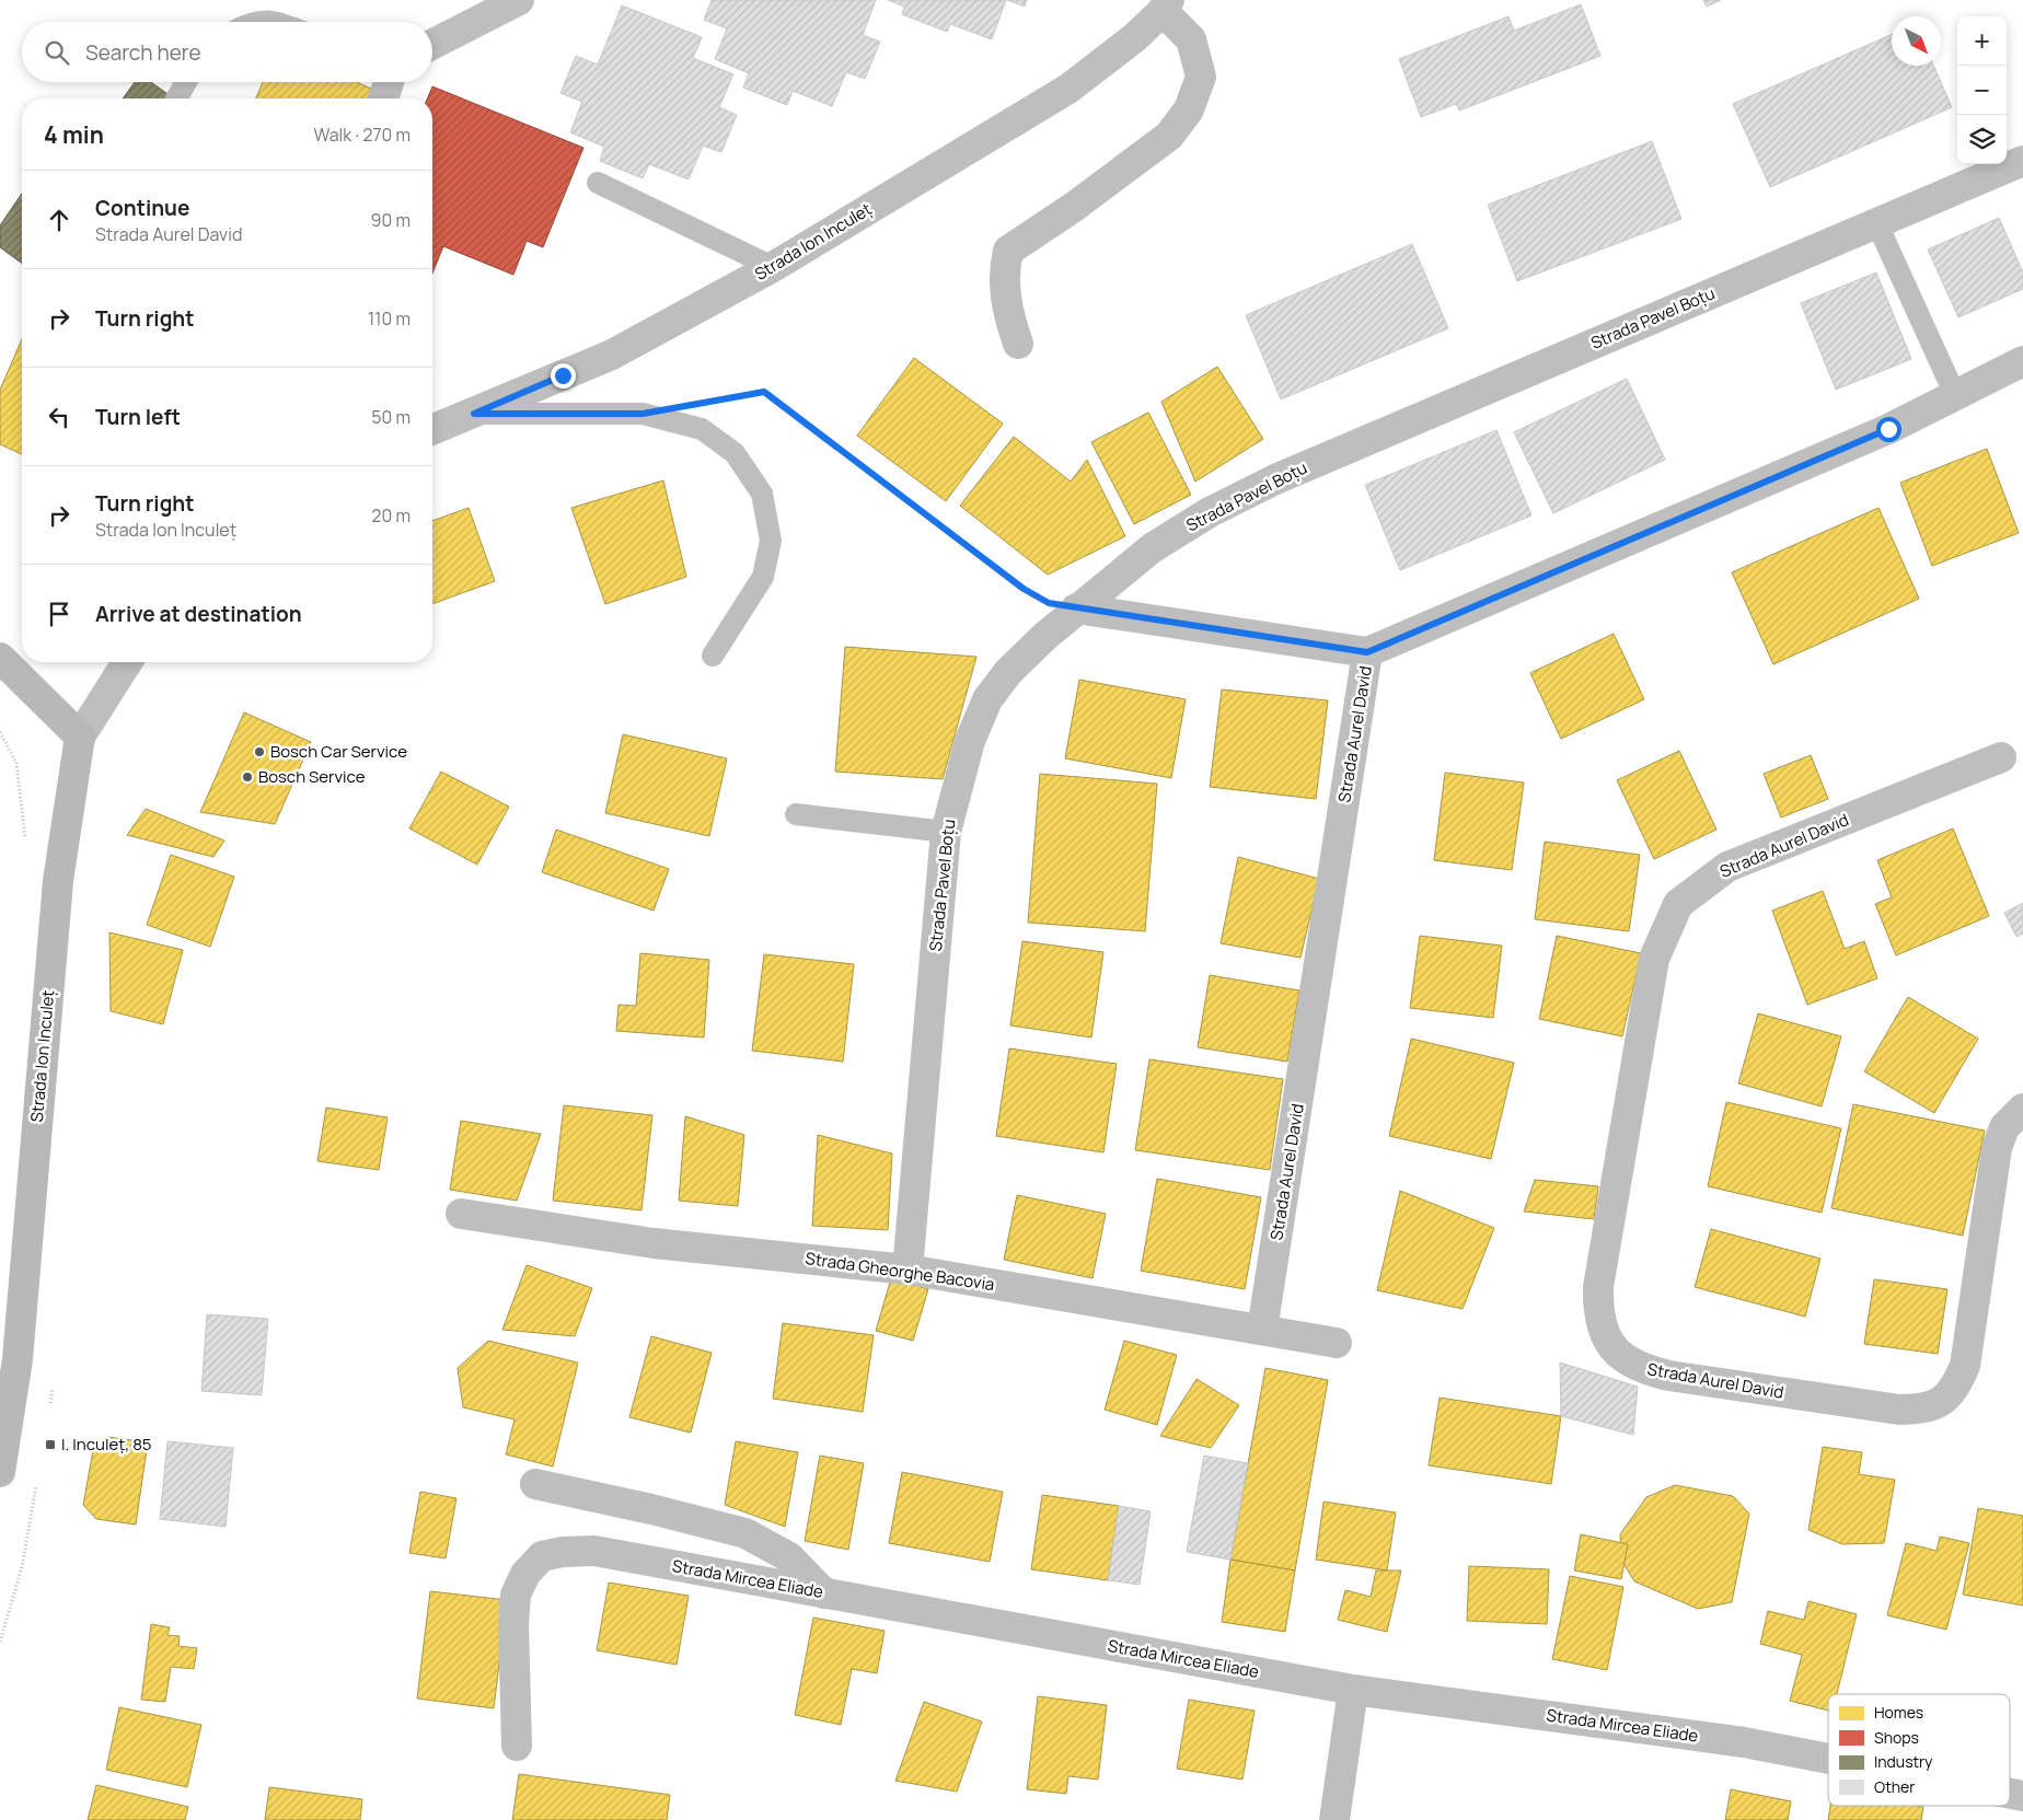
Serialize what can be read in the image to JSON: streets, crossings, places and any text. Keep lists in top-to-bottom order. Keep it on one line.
{"streets":{"main road":["Strada Ion Inculeț"],"street":["Strada Pavel Boțu","Strada Aurel David","Strada Gheorghe Bacovia","Strada Mircea Eliade"]},"crossings":[["Strada Pavel Boțu","Strada Gheorghe Bacovia"],["Strada Aurel David","Strada Gheorghe Bacovia"]],"places":{"other":["Bosch Car Service","Bosch Service"],"transit":["I. Inculeț, 85"]},"legend":["Homes","Shops","Industry","Other"],"north":"bottom right","page":{"map_buttons":["+","−"],"search":"Search here","heading":["4 min","Walk · 270 m"],"list":[["Continue","Strada Aurel David","90 m"],["Turn right","110 m"],["Turn left","50 m"],["Turn right","Strada Ion Inculeț","20 m"],"Arrive at destination"]}}
